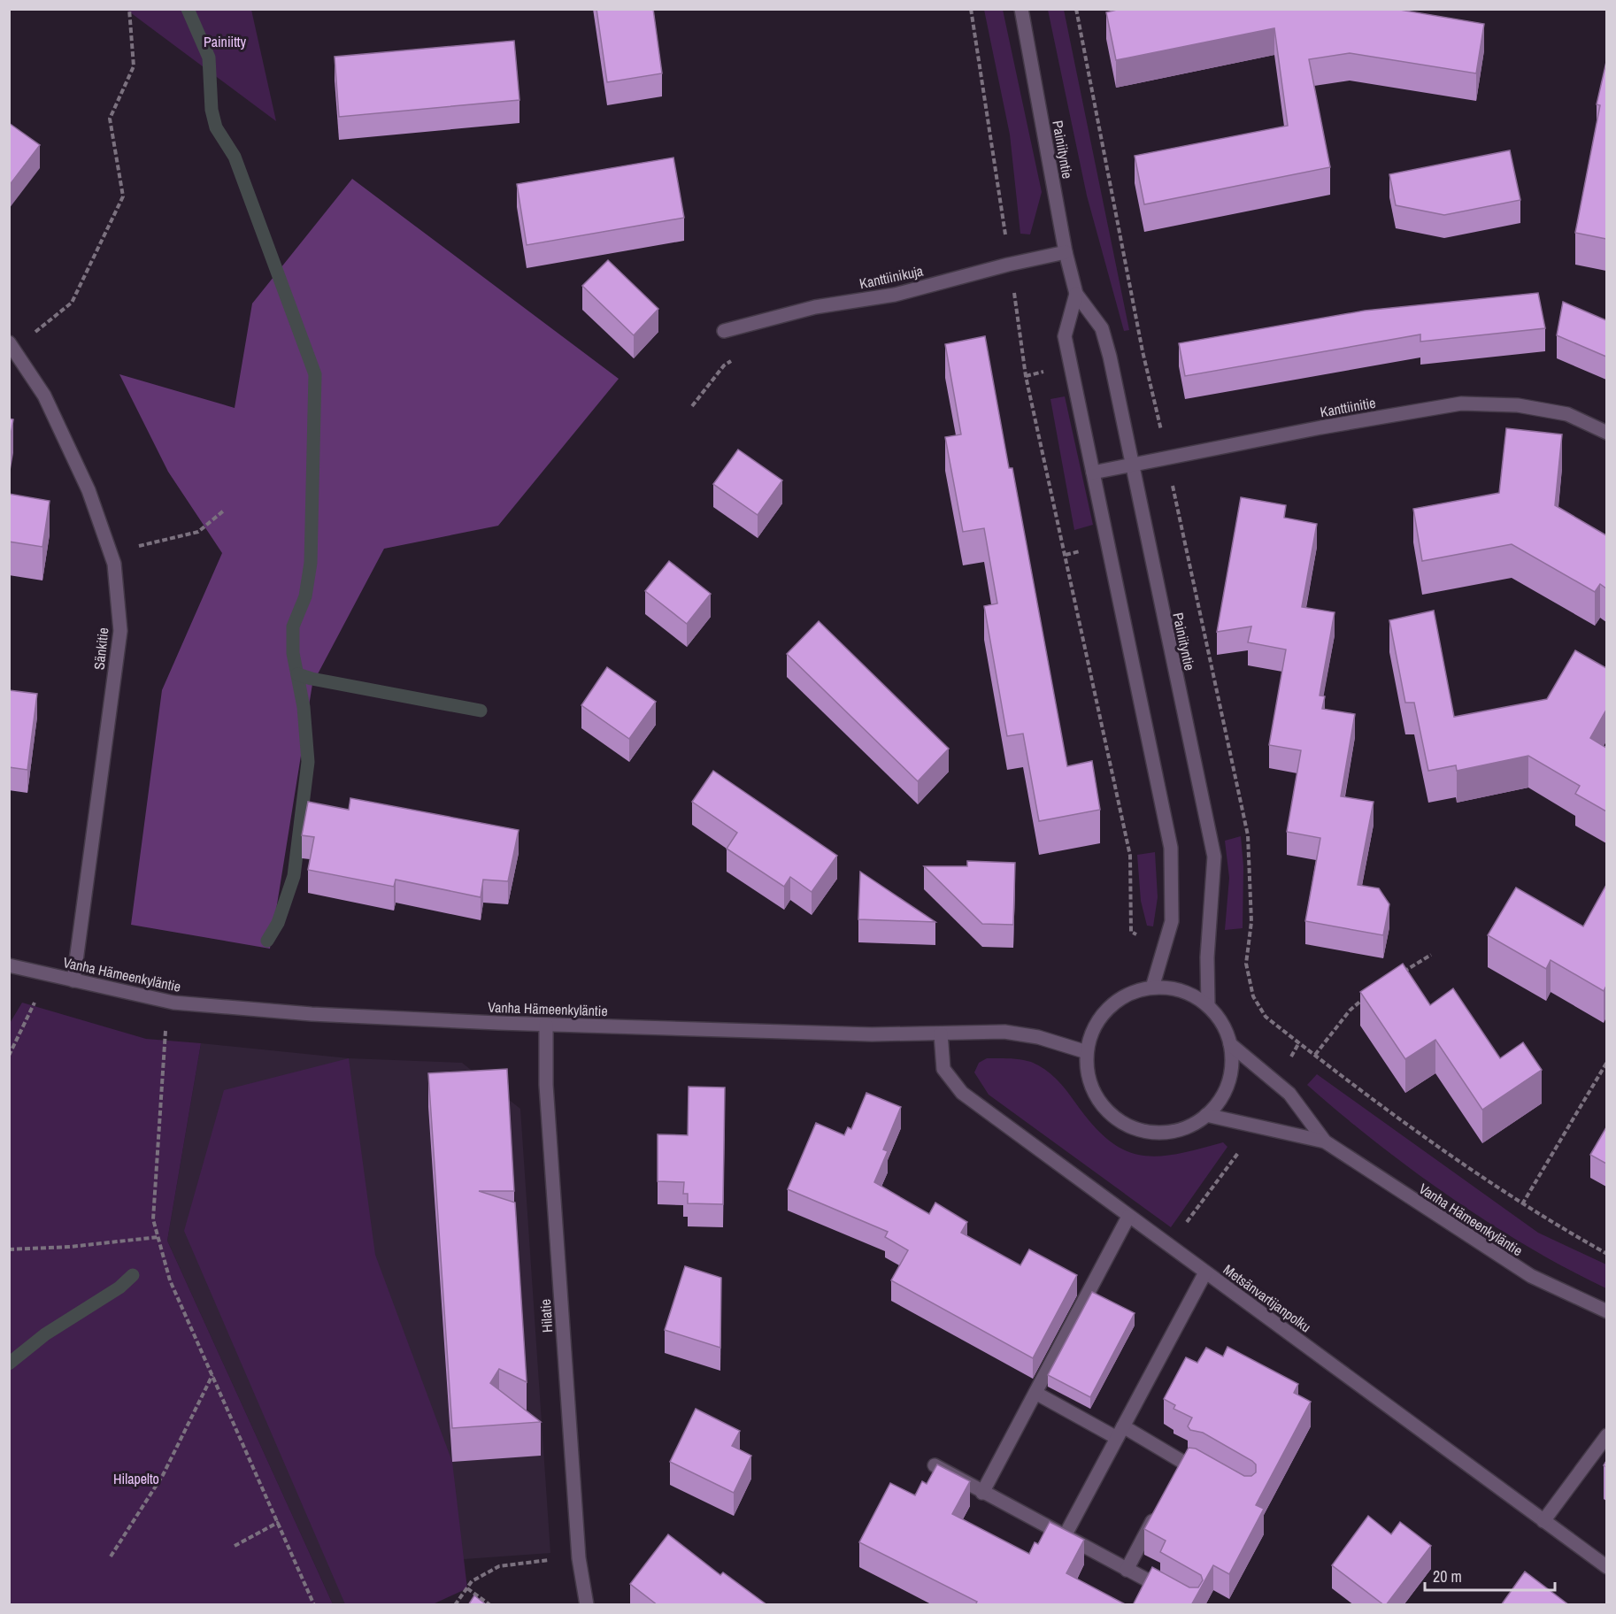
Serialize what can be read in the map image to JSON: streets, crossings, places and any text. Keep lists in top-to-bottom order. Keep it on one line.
{"streets":{"street":["Painiityntie","Kanttiinikuja","Kanttiinitie","Sänkitie","Vanha Hämeenkyläntie","Metsänvartijanpolku","Hilatie"]},"crossings":[["Painiityntie","Kanttiinikuja"],["Painiityntie","Kanttiinitie"],["Painiityntie","Vanha Hämeenkyläntie"],["Sänkitie","Vanha Hämeenkyläntie"],["Vanha Hämeenkyläntie","Metsänvartijanpolku"],["Vanha Hämeenkyläntie","Hilatie"]],"parks":["Painiitty","Hilapelto"],"scale_bar":"20 m"}
